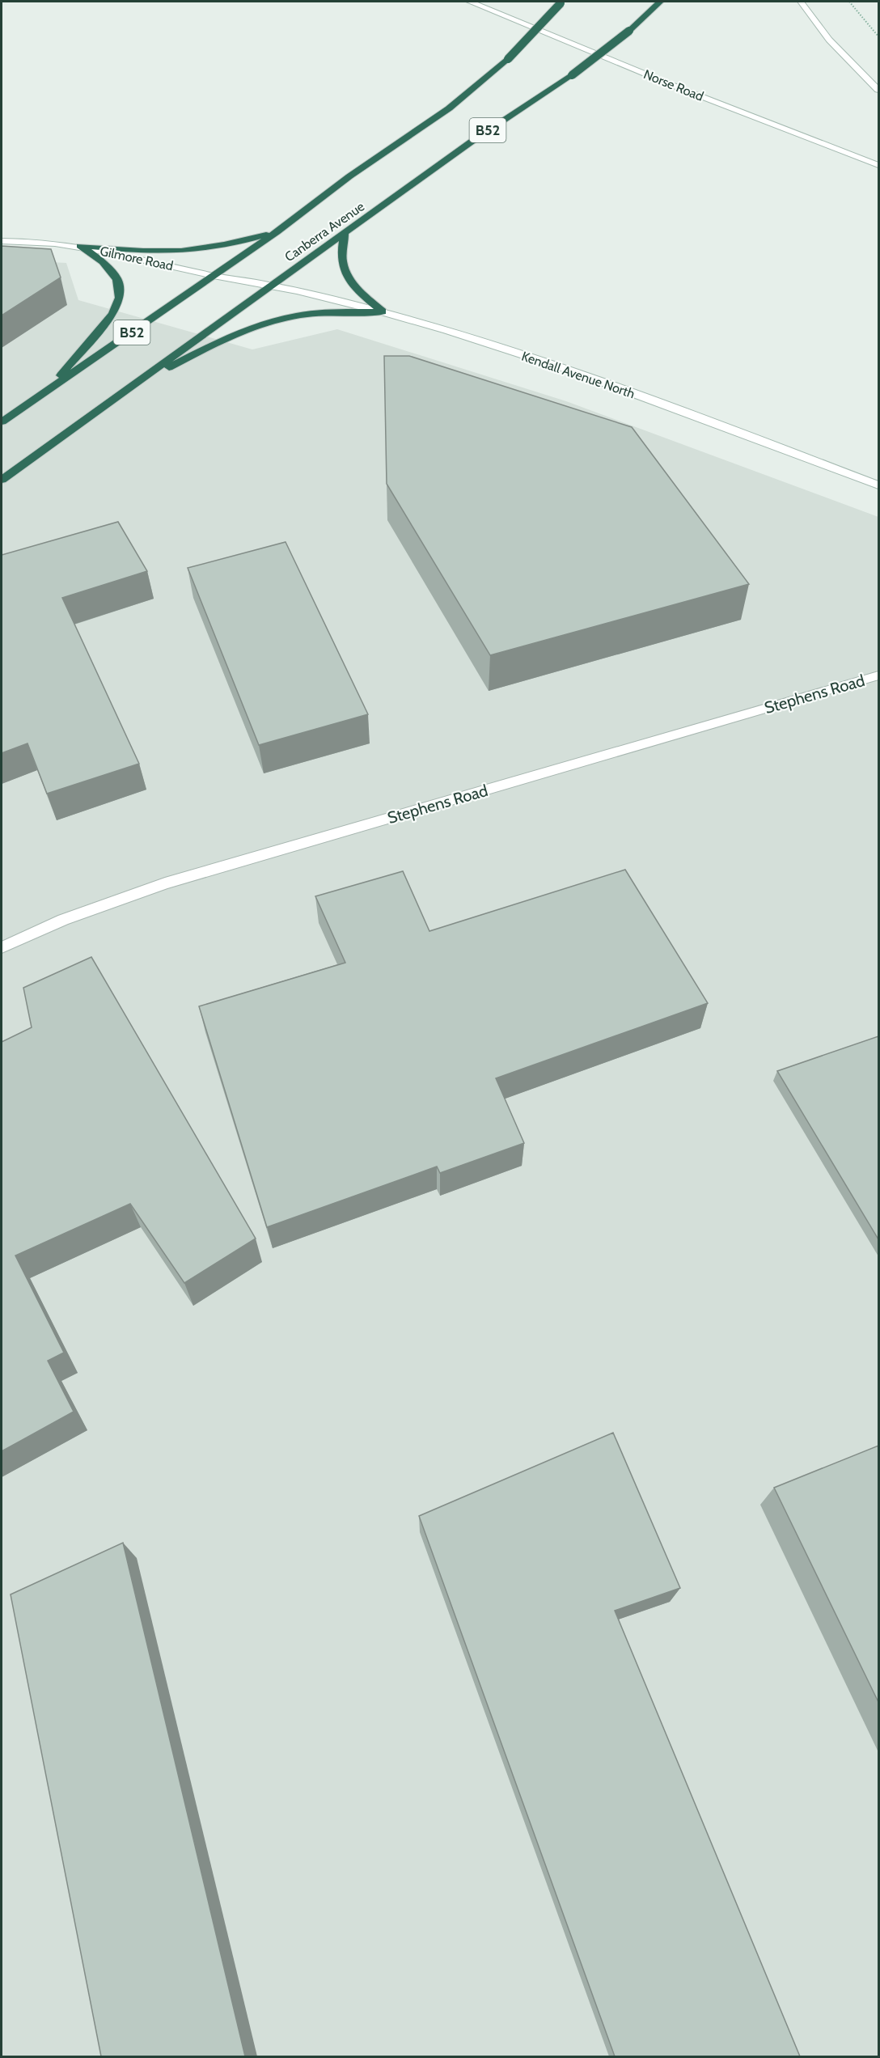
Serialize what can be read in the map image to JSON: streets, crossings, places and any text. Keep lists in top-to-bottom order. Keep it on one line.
{"streets":{"highway":["B52","Canberra Avenue"],"street":["Norse Road","Gilmore Road","Kendall Avenue North","Stephens Road"]},"crossings":[["Canberra Avenue","Gilmore Road"],["Canberra Avenue","Kendall Avenue North"],["Gilmore Road","Kendall Avenue North"]]}
